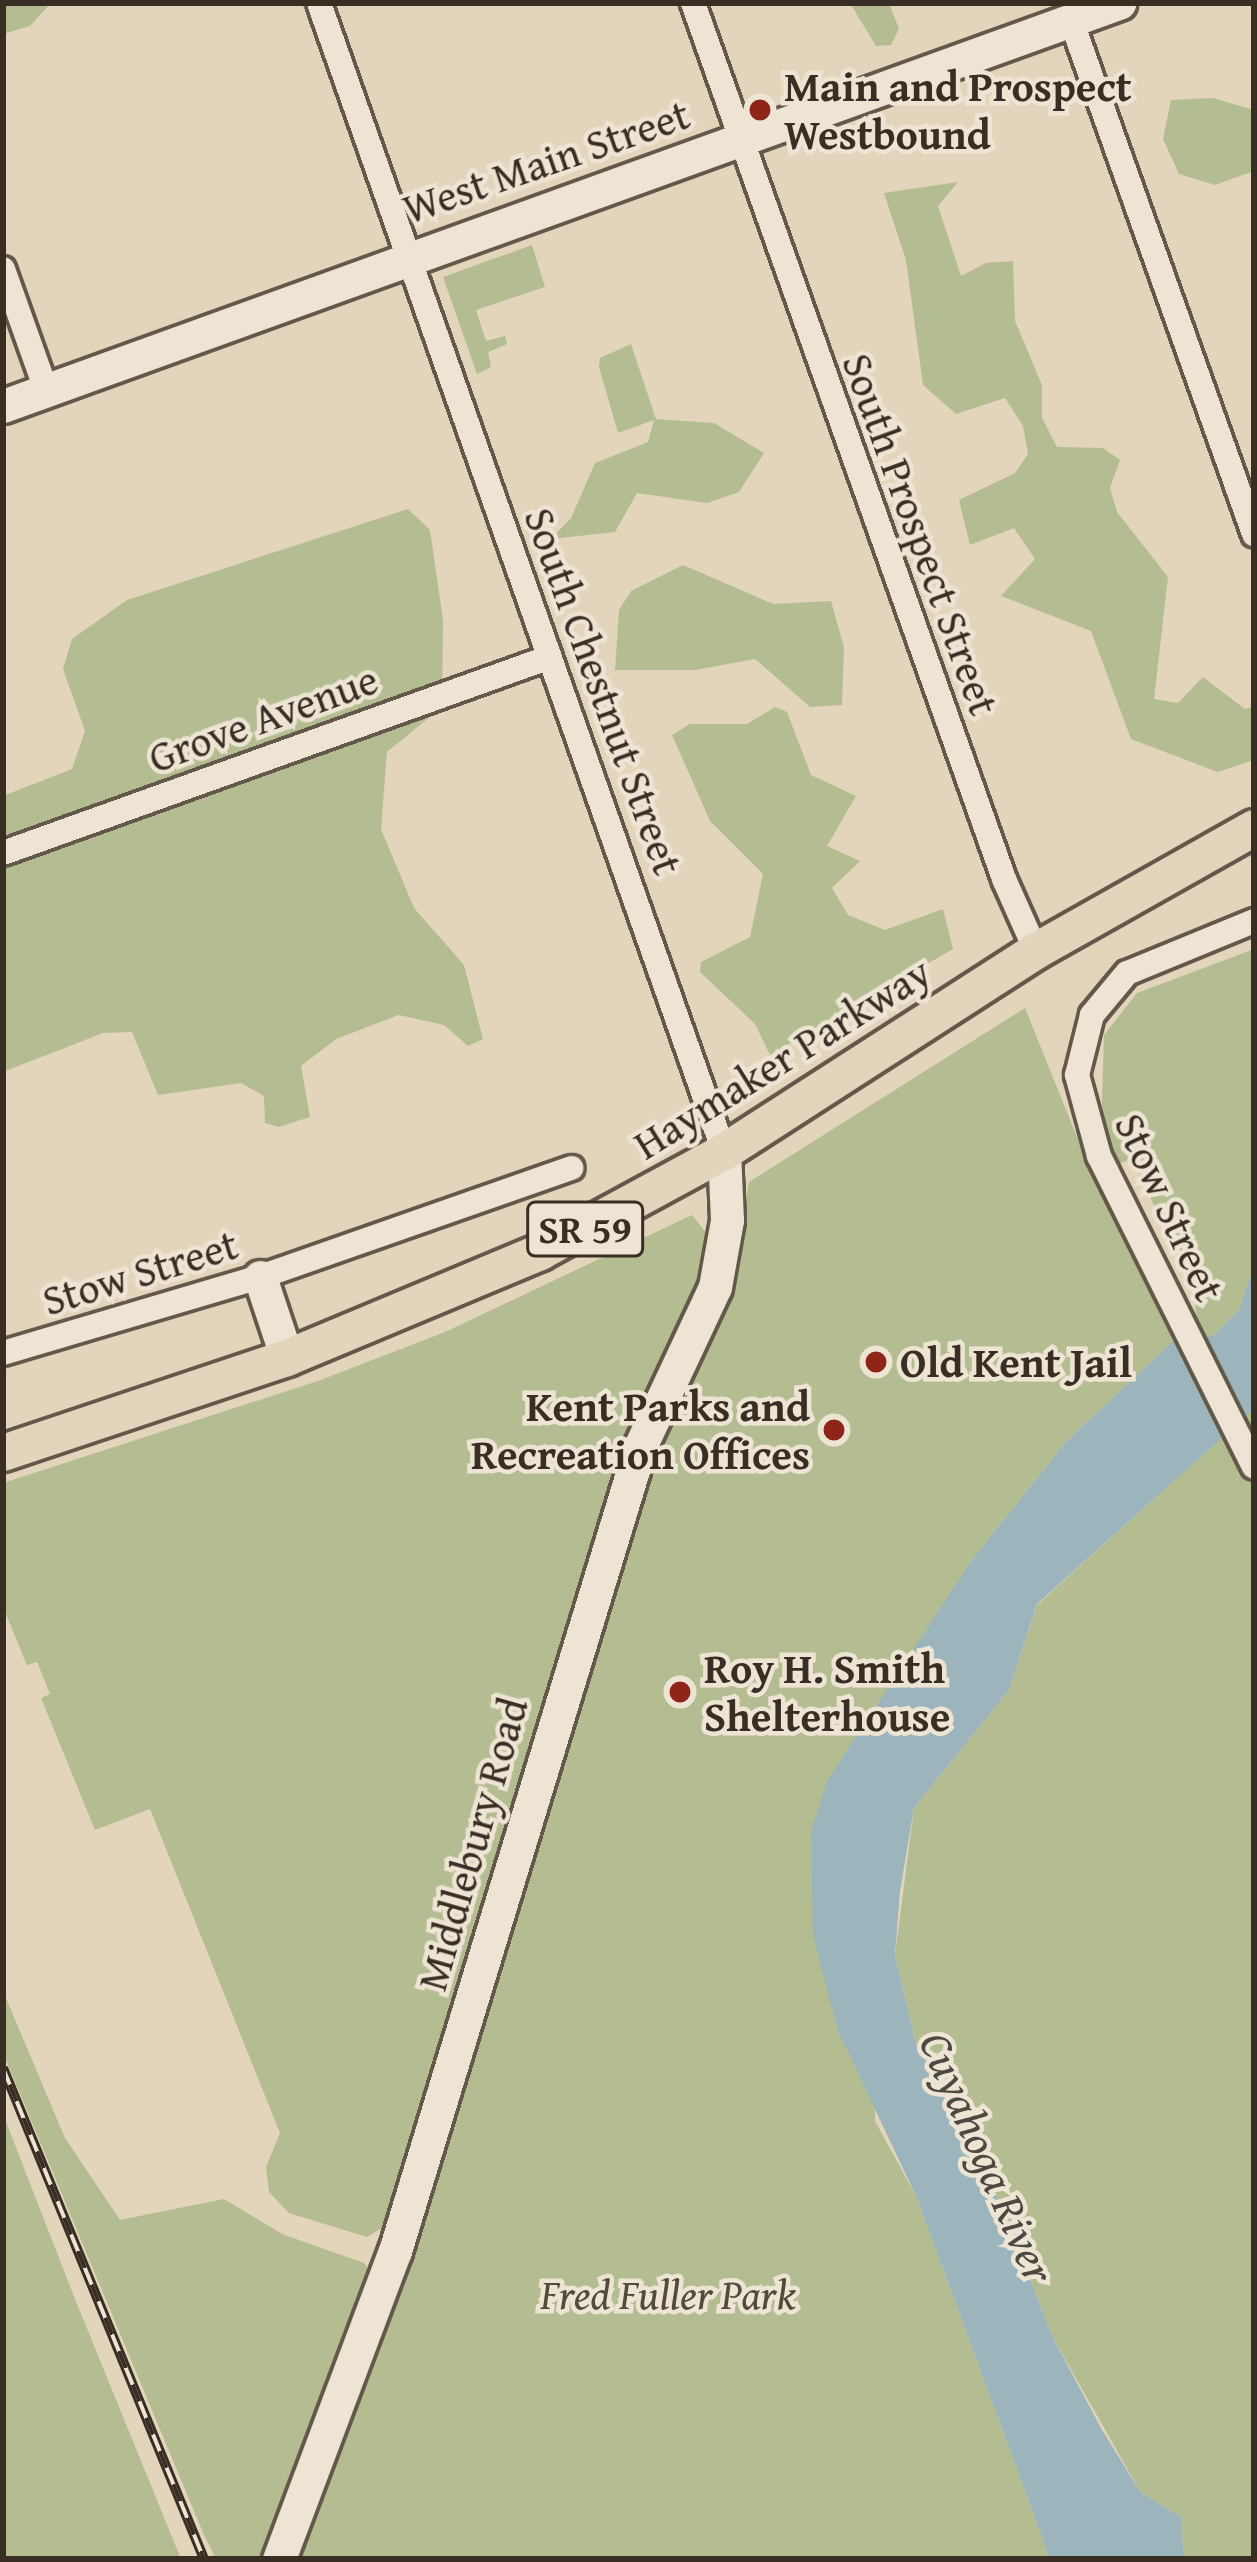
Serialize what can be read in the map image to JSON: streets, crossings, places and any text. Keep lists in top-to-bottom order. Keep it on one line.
{"streets":{"main road":["Haymaker Parkway","SR 59"],"street":["West Main Street","South Prospect Street","South Chestnut Street","Grove Avenue","Stow Street","Middlebury Road"]},"crossings":[["West Main Street","South Prospect Street"],["West Main Street","South Chestnut Street"],["South Prospect Street","Haymaker Parkway"],["South Chestnut Street","Grove Avenue"],["South Chestnut Street","Haymaker Parkway"],["South Chestnut Street","Middlebury Road"],["Haymaker Parkway","Middlebury Road"]],"water":["Cuyahoga River"],"parks":["Fred Fuller Park"],"places":["Main and Prospect Westbound","Old Kent Jail","Kent Parks and Recreation Offices","Roy H. Smith Shelterhouse"]}
